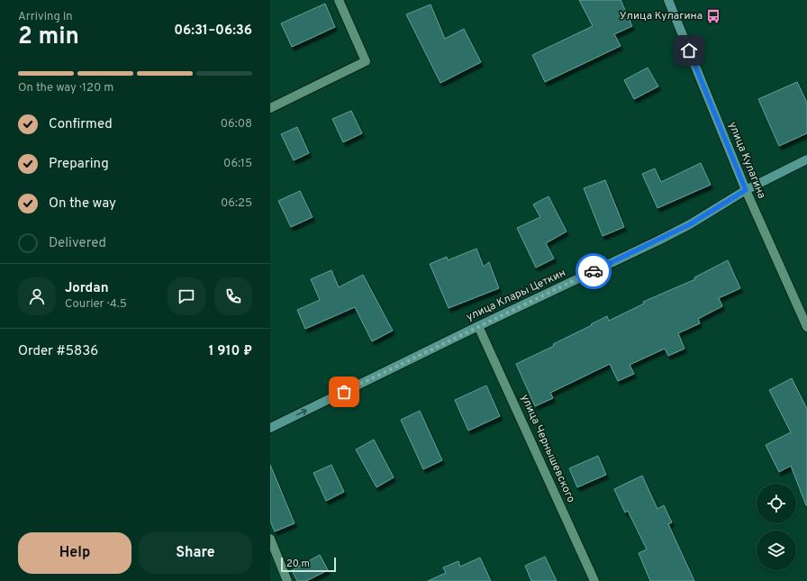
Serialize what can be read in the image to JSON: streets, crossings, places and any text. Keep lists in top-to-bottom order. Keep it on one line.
{"streets":{"main road":["улица Кулагина","улица Клары Цеткин"],"street":["улица Чернышевского"]},"crossings":[["улица Кулагина","улица Клары Цеткин"],["улица Клары Цеткин","улица Чернышевского"]],"one_way":["улица Клары Цеткин"],"places":{"bus stop":["Улица Кулагина"]},"scale_bar":"20 m","page":{"heading":["2 min","Arriving in","06:31–06:36"],"panel":["Jordan","Courier · 4.5","Order #5836","1 910 ₽"],"bar":"On the way · 120 m","list":[["Confirmed","06:08"],["Preparing","06:15"],["On the way","06:25"],"Delivered"],"buttons":["Help","Share"],"scale":"20 m"}}
